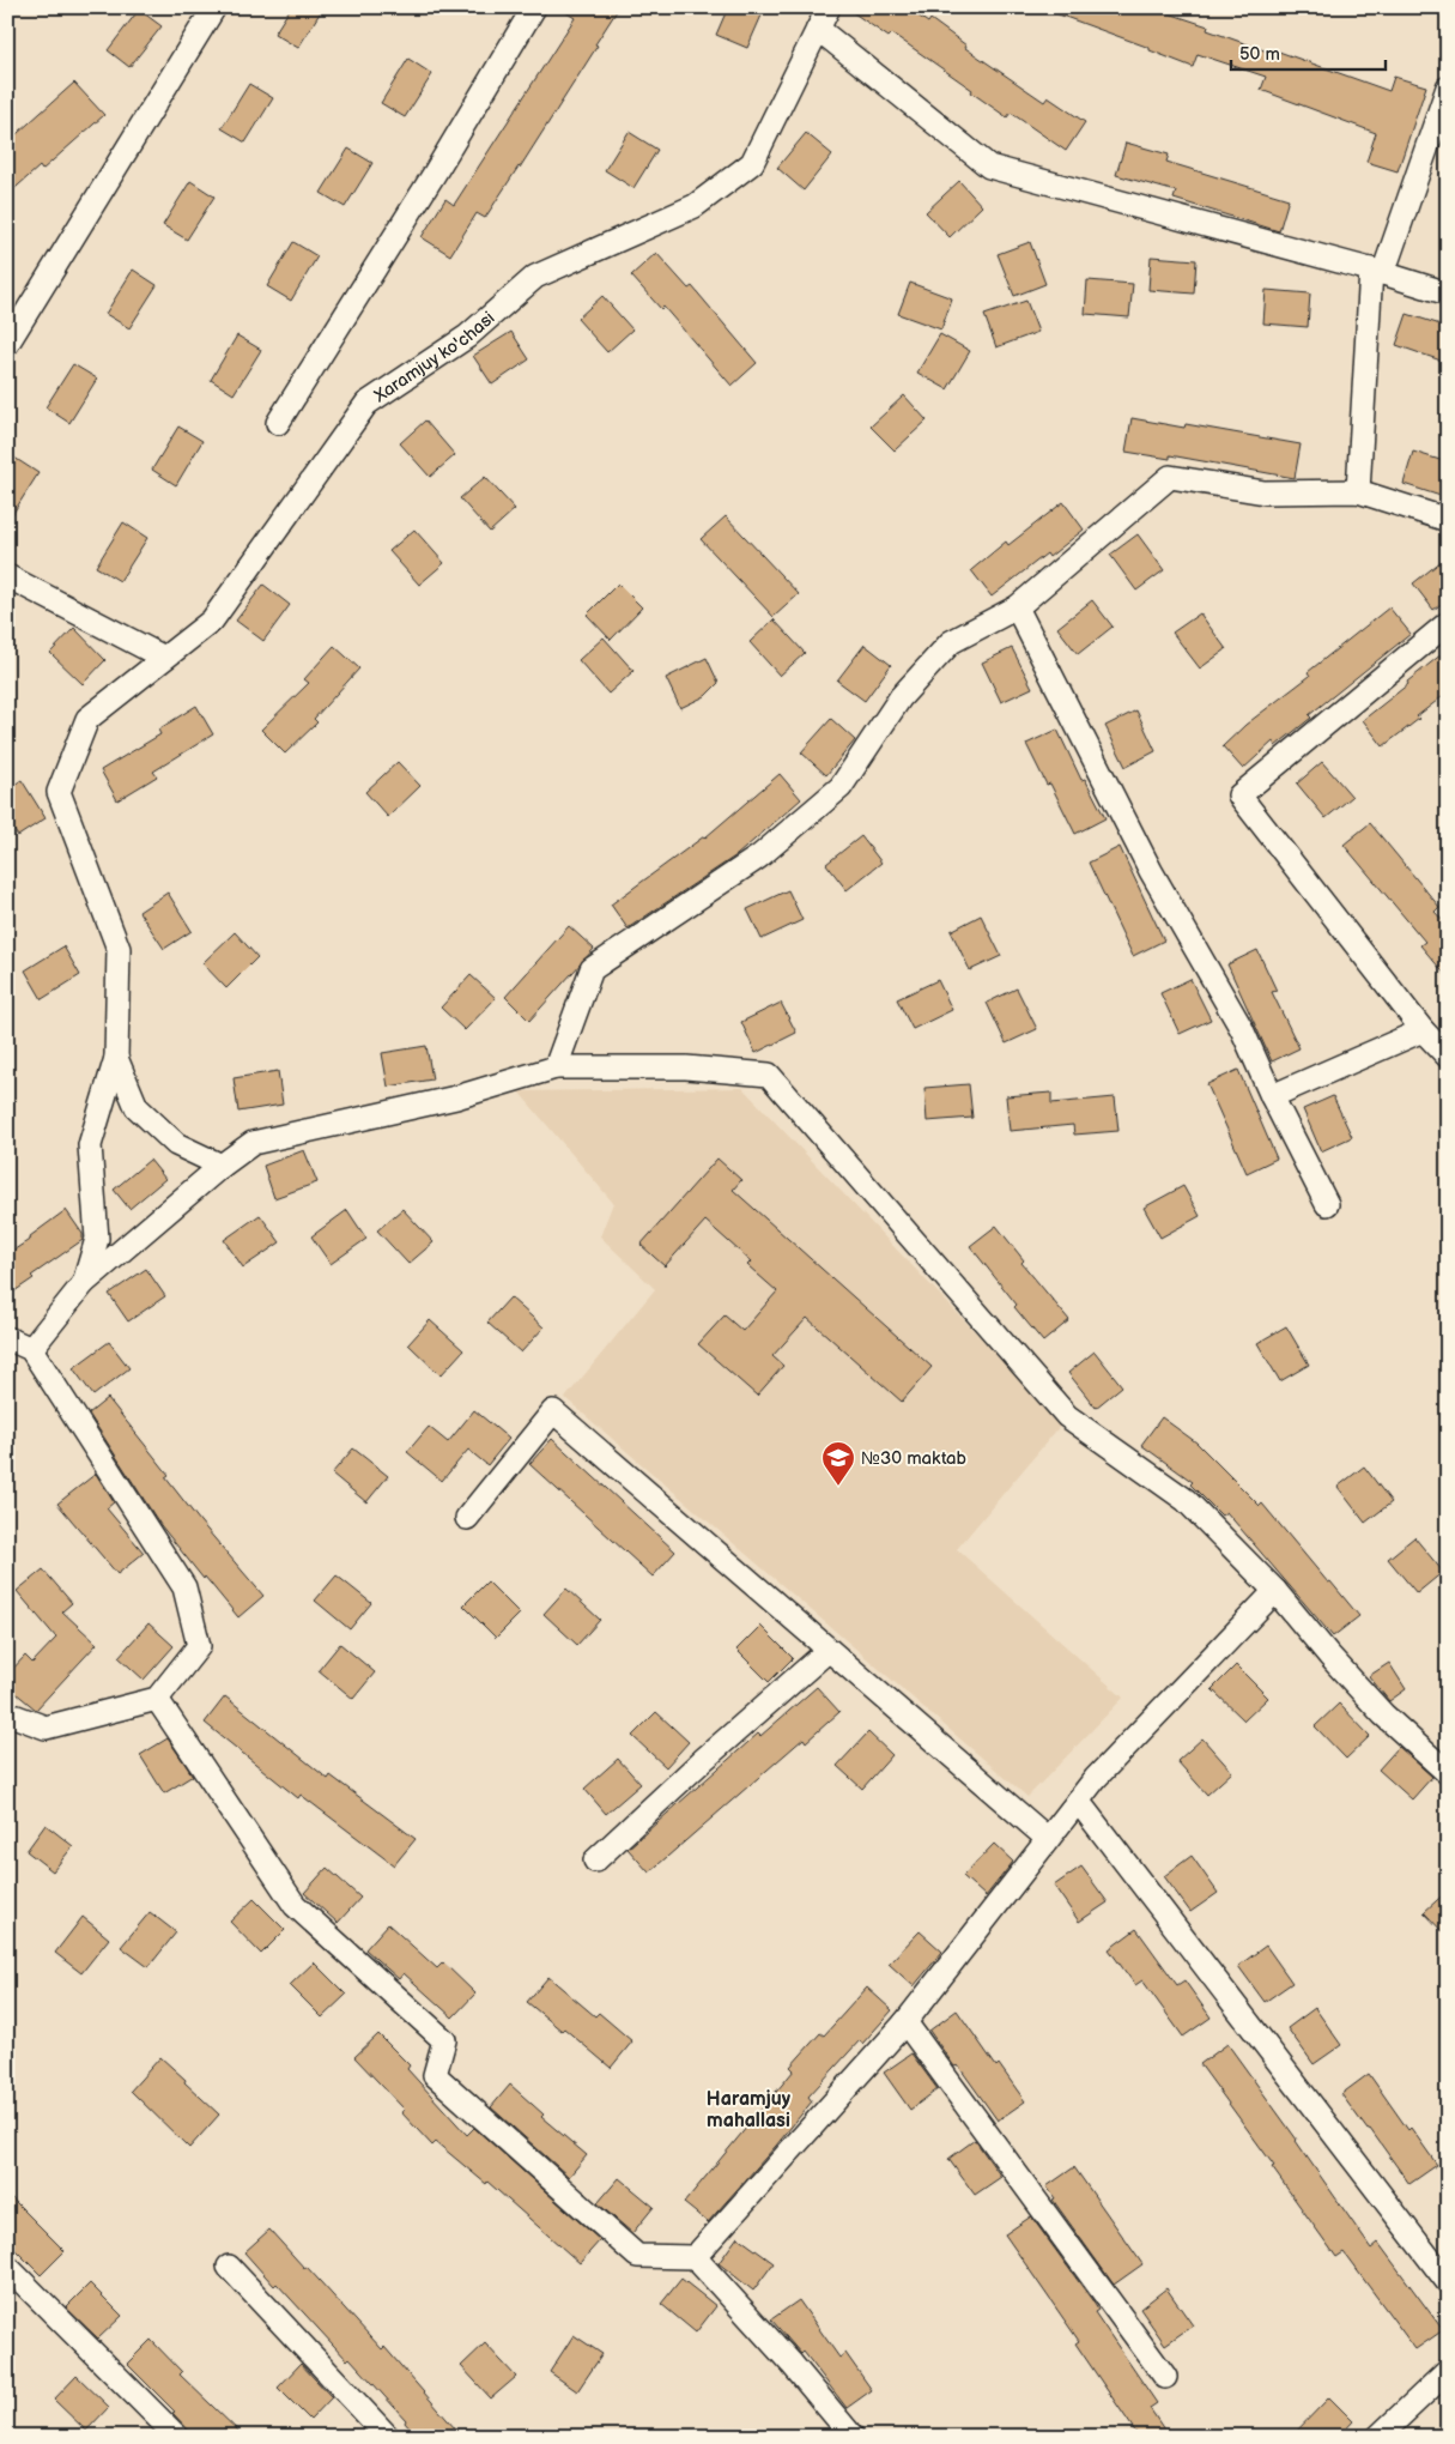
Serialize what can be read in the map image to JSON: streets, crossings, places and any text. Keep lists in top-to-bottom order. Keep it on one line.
{"streets":{"street":["Xaramjuy ko'chasi"]},"districts":["Haramjuy mahallasi"],"places":{"school or university":["№30 maktab"]},"scale_bar":"50 m"}
